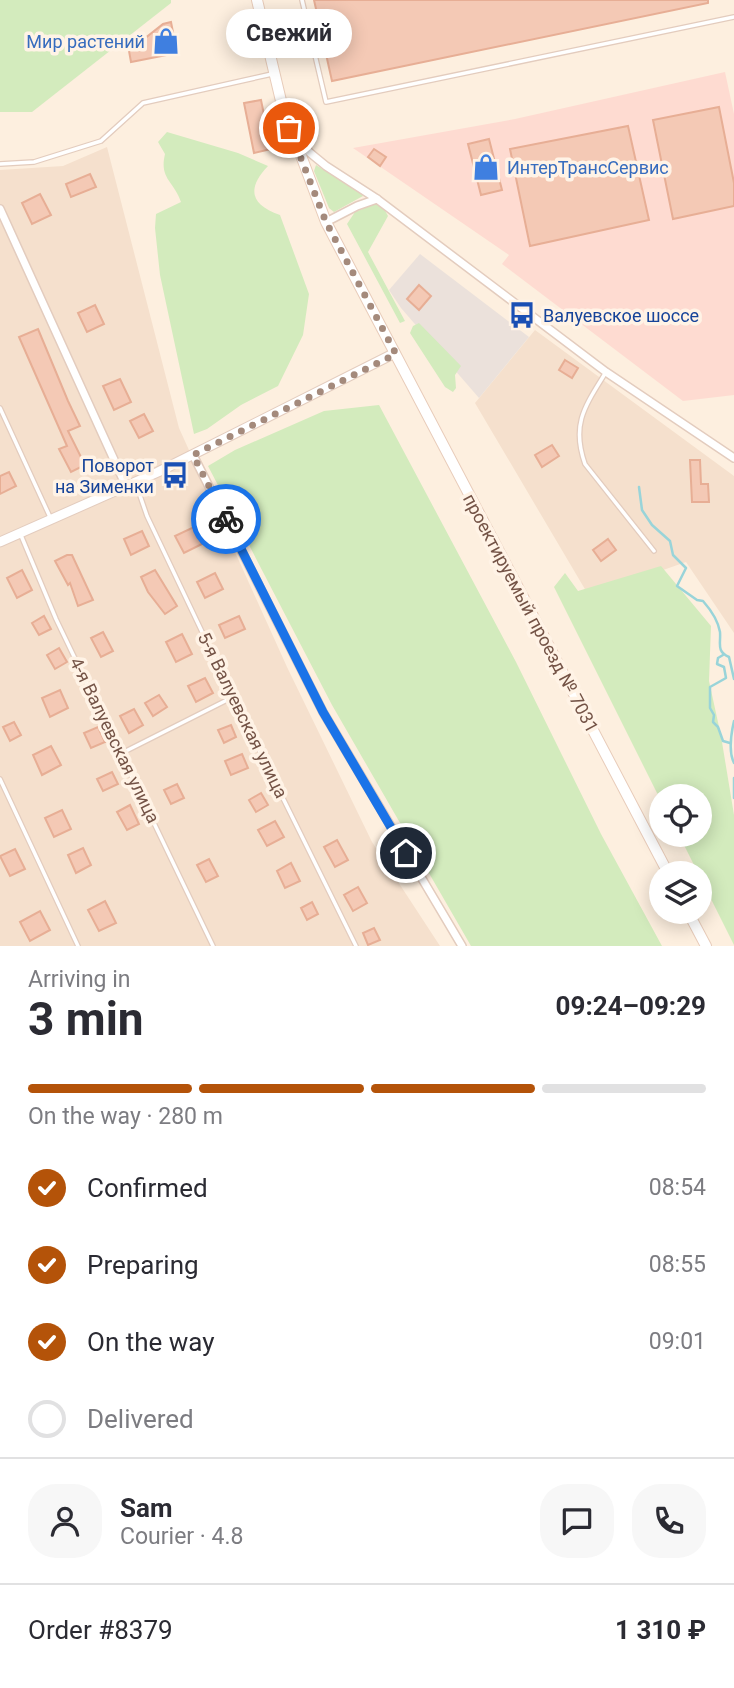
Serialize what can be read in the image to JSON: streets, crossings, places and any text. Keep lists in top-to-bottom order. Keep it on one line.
{"streets":{"main road":["проектируемый проезд № 7031"],"lane":["5-я Валуевская улица","4-я Валуевская улица"]},"places":{"shop":["Мир растений","ИнтерТрансСервис"],"other":["Свежий"],"bus stop":["Валуевское шоссе","Поворот на Зименки"]},"page":{"bubble":"Свежий","heading":["3 min","Arriving in","09:24–09:29"],"panel":["Sam","Courier · 4.8","Order #8379","1 310 ₽"],"bar":"On the way · 280 m","list":[["Confirmed","08:54"],["Preparing","08:55"],["On the way","09:01"],"Delivered"]}}
